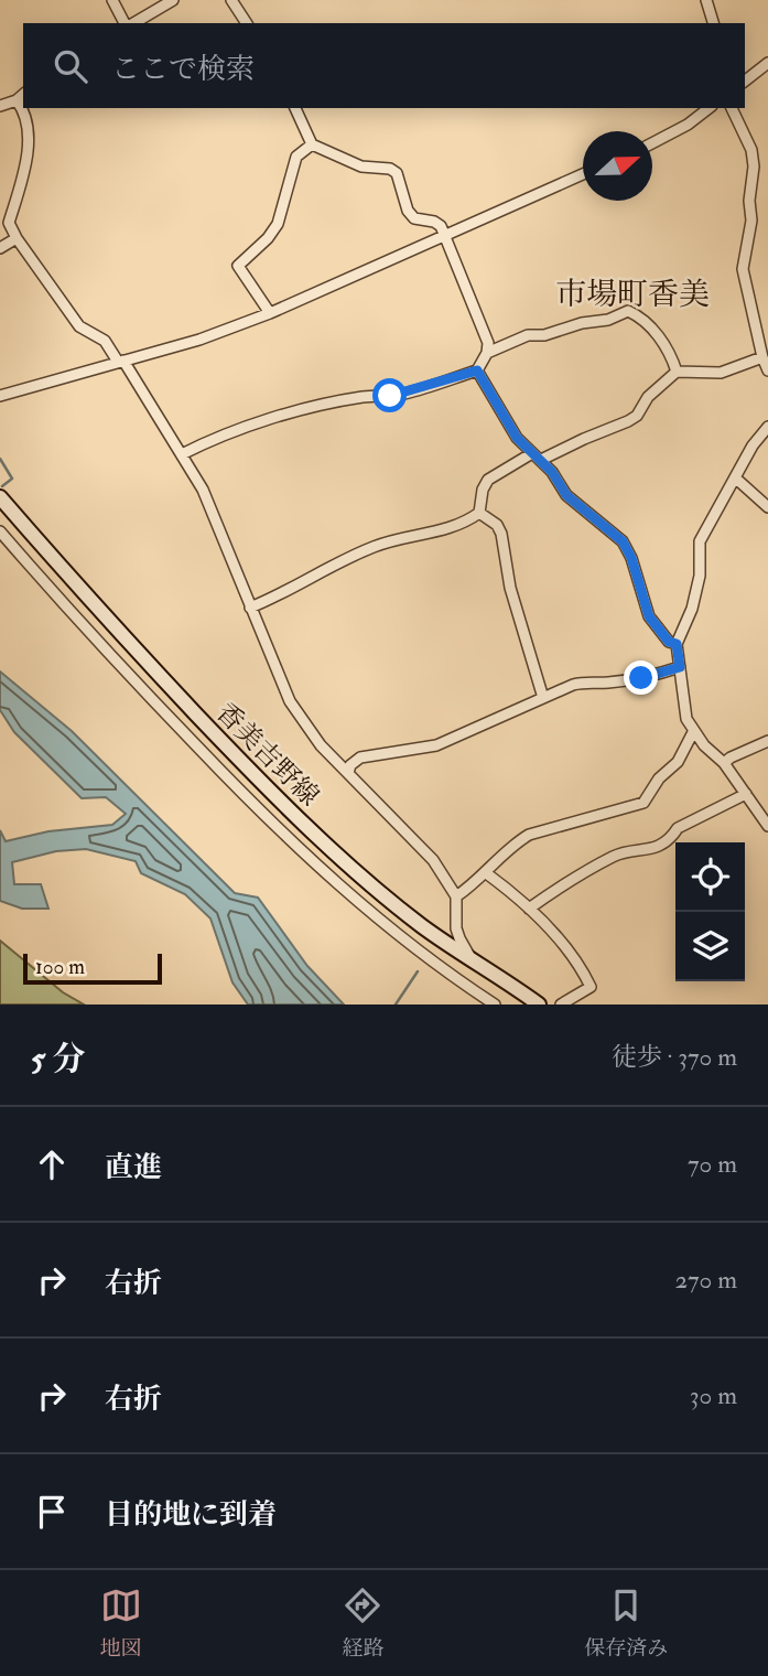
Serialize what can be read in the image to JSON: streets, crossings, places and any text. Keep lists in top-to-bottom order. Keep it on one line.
{"streets":{"main road":["香美吉野線"]},"districts":["市場町香美"],"scale_bar":"100 m","north":"right","page":{"search":"ここで検索","scale":"100 m","heading":["5 分","徒歩 · 370 m"],"list":[["直進","70 m"],["右折","270 m"],["右折","30 m"],"目的地に到着"],"nav":["地図","経路","保存済み"]}}
